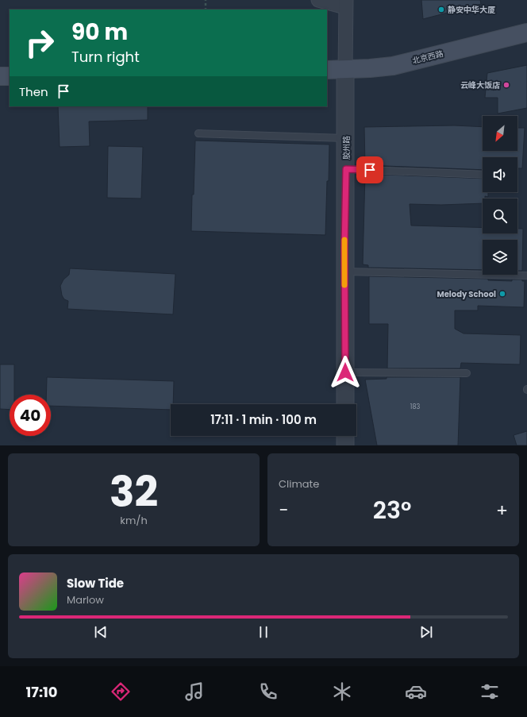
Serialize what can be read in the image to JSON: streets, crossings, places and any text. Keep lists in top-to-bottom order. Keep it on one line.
{"streets":{"main road":["北京西路"],"street":["胶州路"]},"crossings":[["北京西路","胶州路"]],"places":["静安中华大厦","云峰大饭店","Melody School"],"house_numbers":["183"],"north":"bottom left","page":{"turn":["90 m","Turn right"],"then":"Then","limit":"40","trip":"17:11 · 1 min · 100 m","tile":[["32","km/h"],"Climate"],"heat":["−","23°","+"],"song":["Slow Tide","Marlow"],"tabs":"17:10"}}
